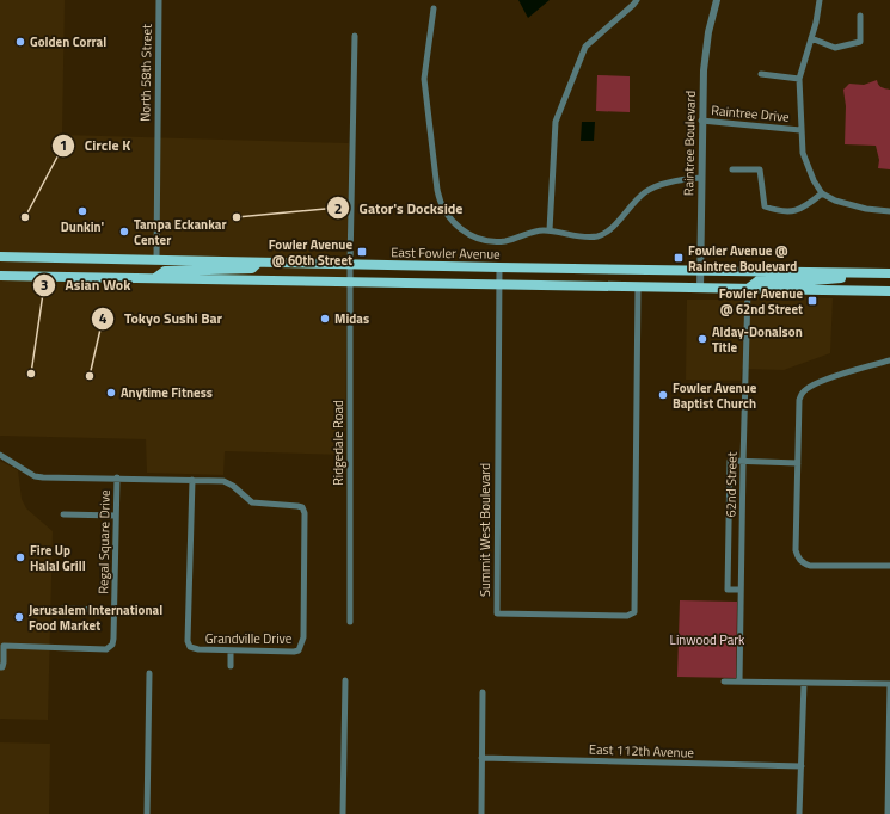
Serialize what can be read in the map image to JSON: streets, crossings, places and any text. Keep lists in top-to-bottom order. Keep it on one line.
{"streets":{"main road":["East Fowler Avenue"],"street":["North 58th Street","Raintree Drive","Raintree Boulevard","Ridgedale Road","62nd Street","Summit West Boulevard","Regal Square Drive","Grandville Drive","East 112th Avenue"]},"crossings":[["North 58th Street","East Fowler Avenue"],["Raintree Drive","Raintree Boulevard"],["Raintree Boulevard","East Fowler Avenue"],["East Fowler Avenue","Ridgedale Road"],["East Fowler Avenue","Summit West Boulevard"],["Regal Square Drive","Grandville Drive"]],"parks":["Linwood Park"],"places":{"other":["Golden Corral","Dunkin'","Circle K","Gator's Dockside","Tampa Eckankar Center","Midas","Alday-Donalson Title","Asian Wok","Tokyo Sushi Bar","Anytime Fitness","Fowler Avenue Baptist Church","Fire Up Halal Grill","Jerusalem International Food Market"],"transit":["Fowler Avenue @ 60th Street","Fowler Avenue @ Raintree Boulevard","Fowler Avenue @ 62nd Street"]}}
